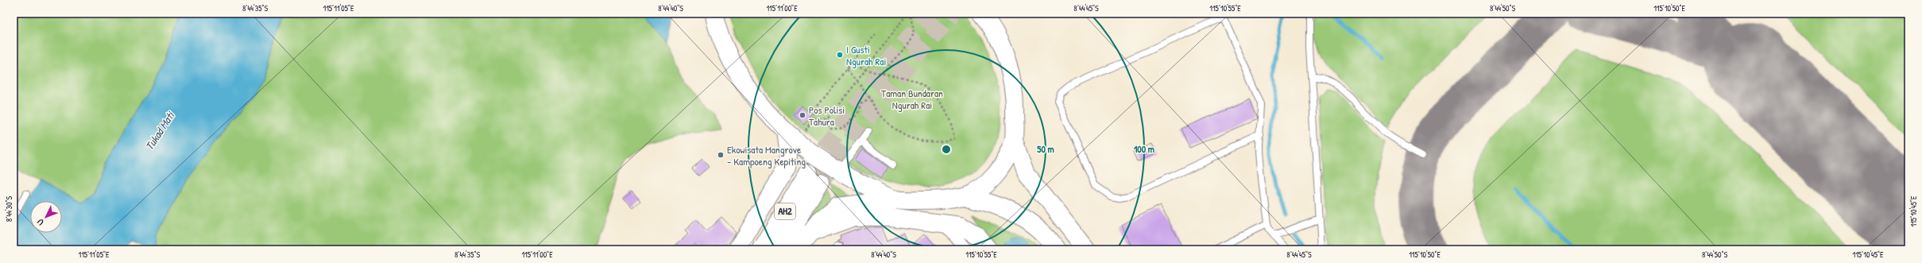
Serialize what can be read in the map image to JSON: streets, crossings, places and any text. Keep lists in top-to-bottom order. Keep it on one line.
{"streets":{"main road":["AH2"]},"water":["Tukad Mati"],"parks":["Taman Bundaran Ngurah Rai"],"places":["I Gusti Ngurah Rai","Pos Polisi Tahura","Ekowisata Mangrove - Kampoeng Kepiting"],"north":"bottom left","coordinates":["8°44'35\"S","115°11'05\"E","8°44'40\"S","115°11'00\"E","8°44'45\"S","115°10'55\"E","8°44'50\"S","115°10'50\"E","8°44'30\"S","115°10'45\"E"],"rings":["50 m","100 m"]}
